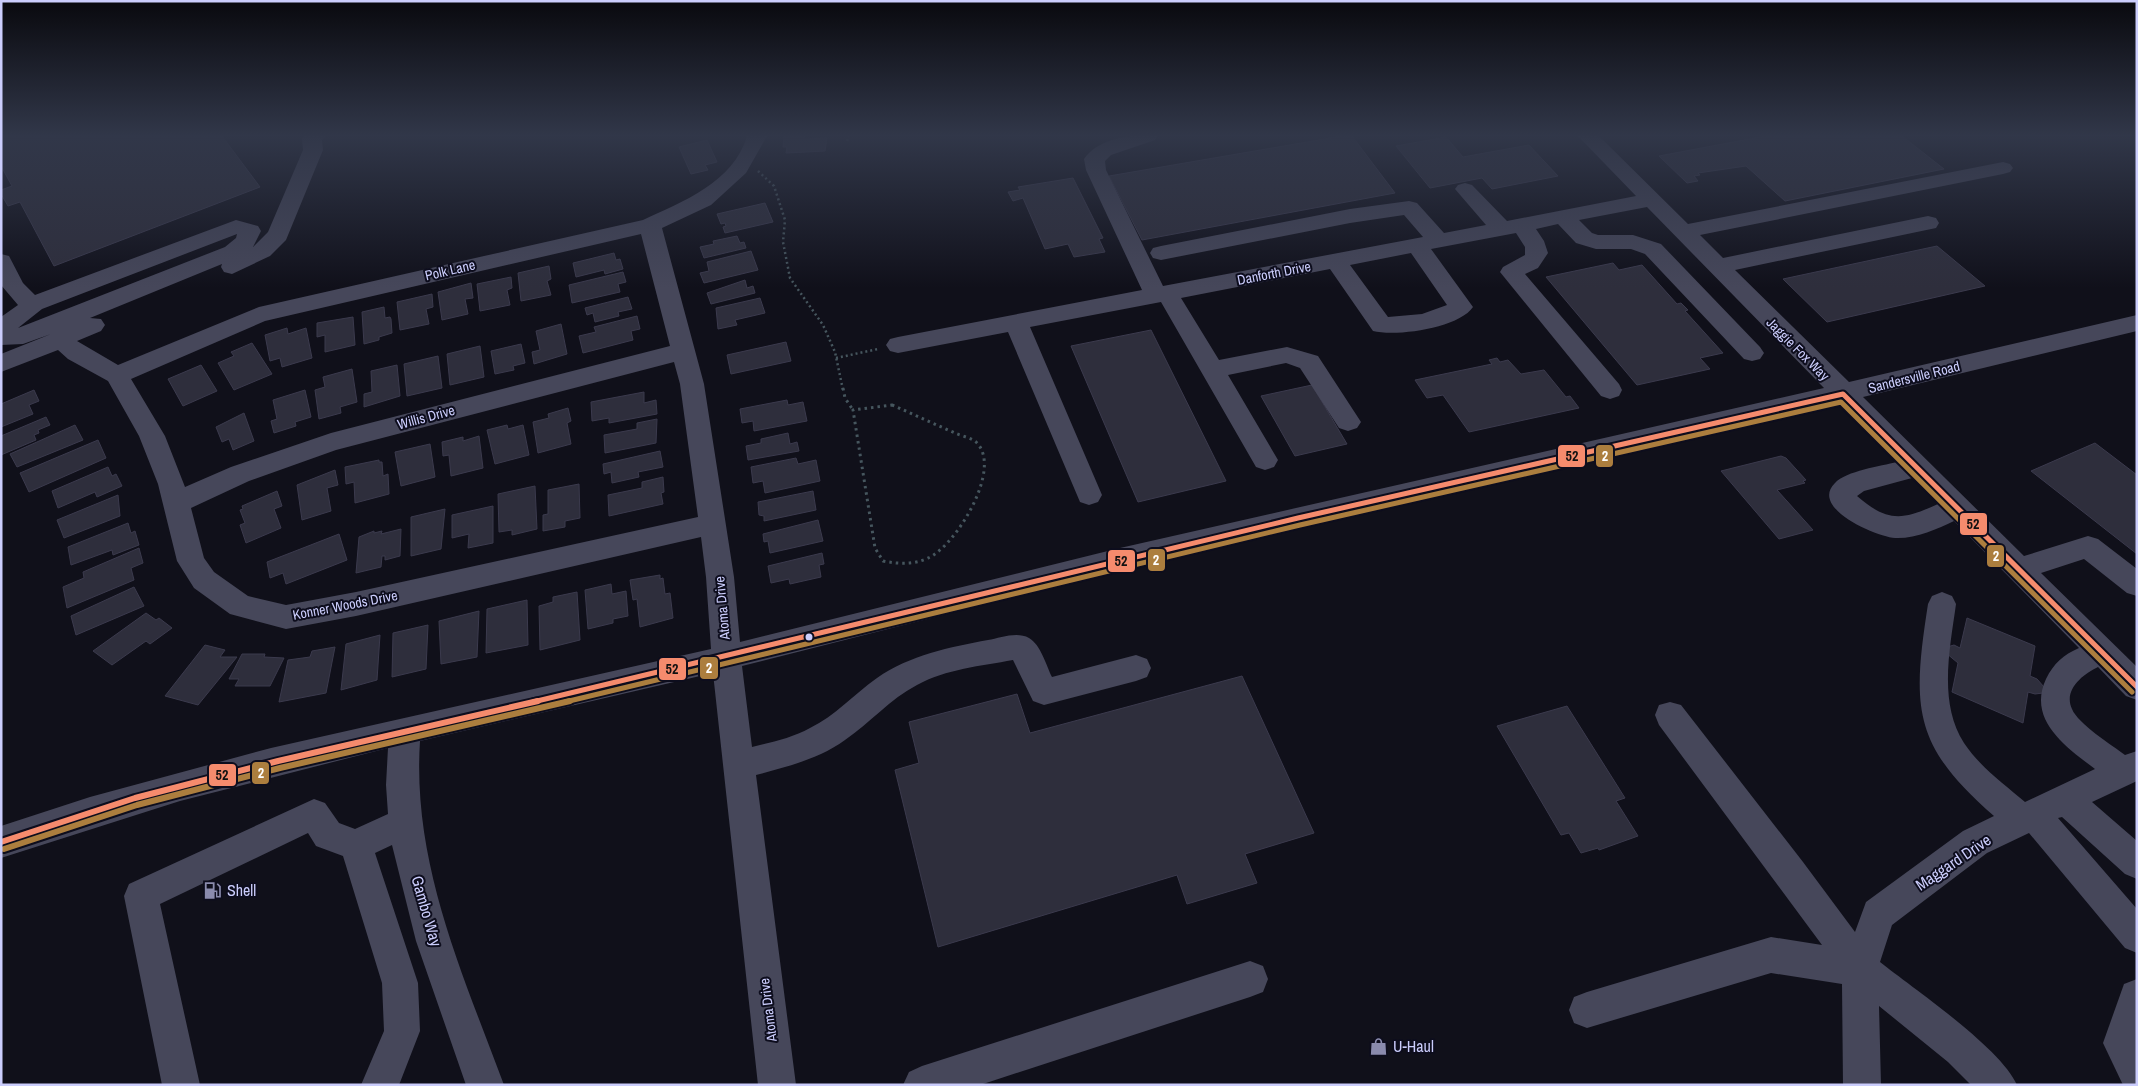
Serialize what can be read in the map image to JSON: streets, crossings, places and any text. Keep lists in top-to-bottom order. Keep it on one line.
{"streets":{"street":["Polk Lane","Danforth Drive","Jaggie Fox Way","Sandersville Road","Willis Drive","Konner Woods Drive","Atoma Drive","Maggard Drive","Gambo Way"]},"crossings":[["Polk Lane","Konner Woods Drive"],["Polk Lane","Atoma Drive"],["Danforth Drive","Jaggie Fox Way"],["Jaggie Fox Way","Sandersville Road"],["Sandersville Road","Atoma Drive"],["Sandersville Road","Gambo Way"],["Willis Drive","Konner Woods Drive"],["Willis Drive","Atoma Drive"],["Konner Woods Drive","Atoma Drive"]],"places":{"fuel station":["Shell"],"shop":["U-Haul"]},"lines":["transit line 52","transit line 2"]}
